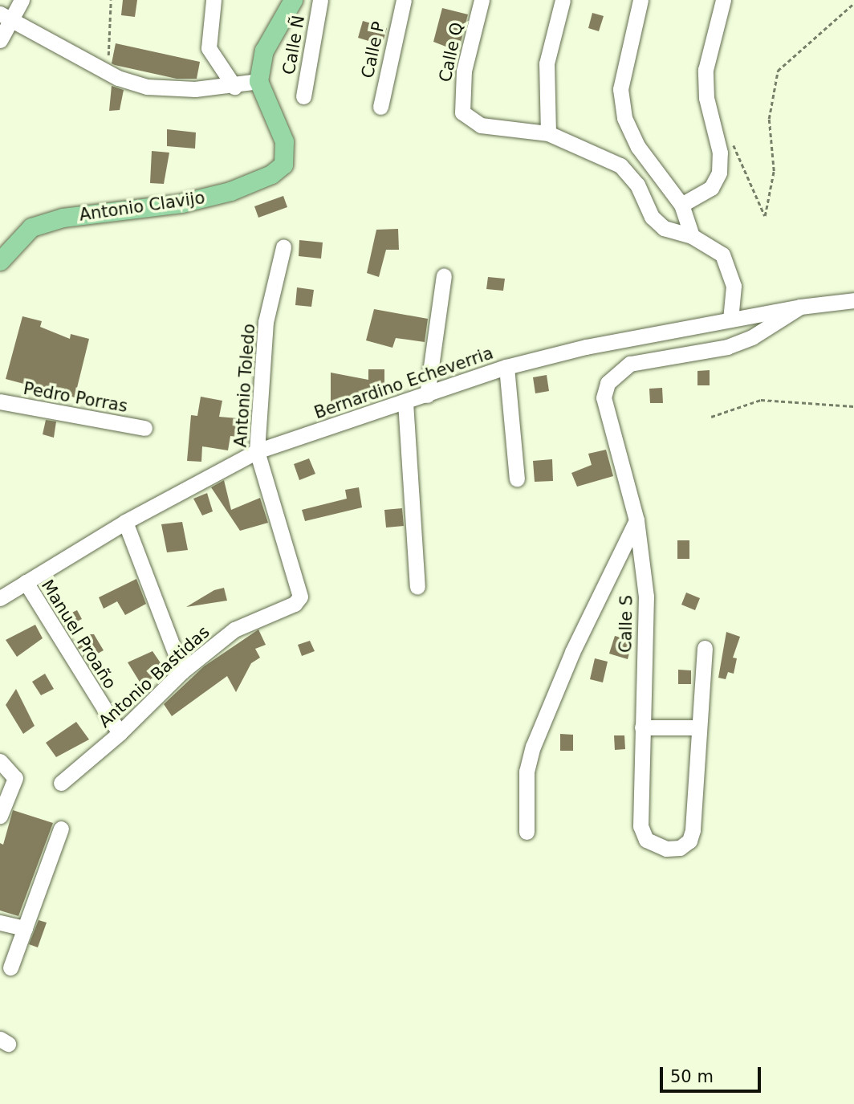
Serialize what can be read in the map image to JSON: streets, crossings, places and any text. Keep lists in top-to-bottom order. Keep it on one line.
{"streets":{"main road":["Antonio Clavijo"],"street":["Calle Ñ","Calle P","Calle Q","Bernardino Echeverria","Antonio Toledo","Pedro Porras","Calle S","Manuel Proaño","Antonio Bastidas"]},"crossings":[["Bernardino Echeverria","Antonio Toledo"],["Bernardino Echeverria","Calle S"],["Bernardino Echeverria","Manuel Proaño"],["Antonio Toledo","Antonio Bastidas"],["Manuel Proaño","Antonio Bastidas"]],"scale_bar":"50 m"}
